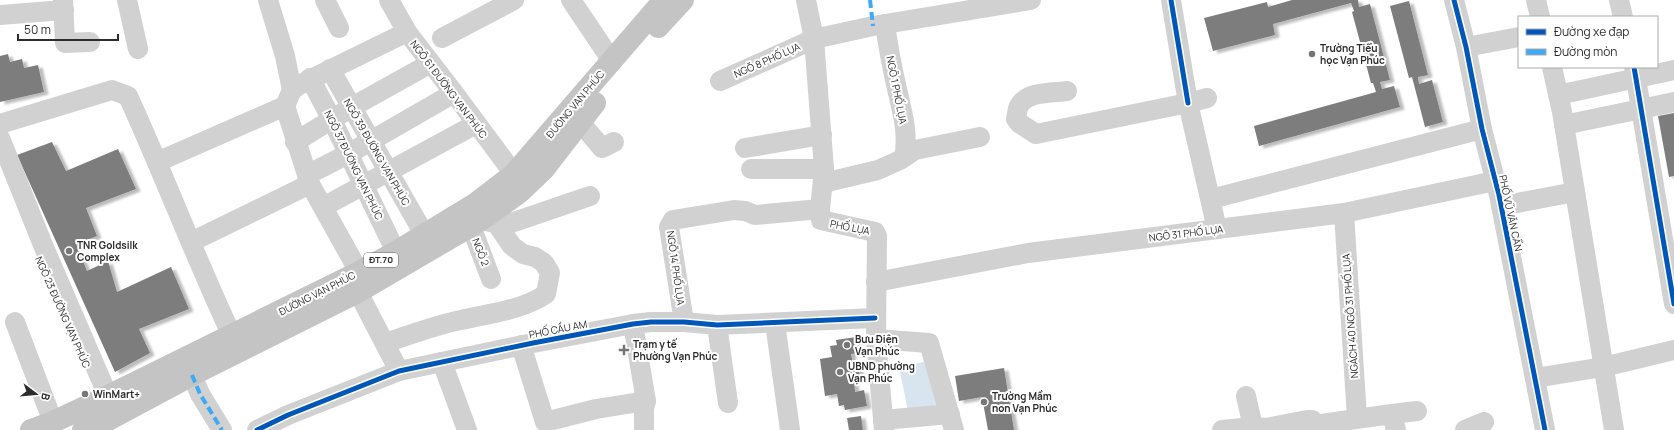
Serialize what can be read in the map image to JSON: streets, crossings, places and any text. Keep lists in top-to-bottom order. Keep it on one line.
{"streets":{"main road":["ĐƯỜNG VẠN PHÚC","ĐT.70"],"street":["NGÕ 8 PHỐ LỤA","NGÕ 61 ĐƯỜNG VẠN PHÚC","NGÕ 1 PHỐ LỤA","NGÕ 39 ĐƯỜNG VẠN PHÚC","NGÕ 37 ĐƯỜNG VẠN PHÚC","PHỐ VŨ VĂN CẨN","PHỐ LỤA","NGÕ 31 PHỐ LỤA","NGÕ 2","NGÕ 14 PHỐ LỤA","NGÕ 23 ĐƯỜNG VẠN PHÚC","NGÁCH 40 NGÕ 31 PHỐ LỤA","PHỐ CẦU AM"]},"crossings":[["NGÕ 8 PHỐ LỤA","NGÕ 1 PHỐ LỤA"],["NGÕ 8 PHỐ LỤA","PHỐ LỤA"],["NGÕ 61 ĐƯỜNG VẠN PHÚC","ĐƯỜNG VẠN PHÚC"],["ĐƯỜNG VẠN PHÚC","NGÕ 39 ĐƯỜNG VẠN PHÚC"],["ĐƯỜNG VẠN PHÚC","NGÕ 37 ĐƯỜNG VẠN PHÚC"],["ĐƯỜNG VẠN PHÚC","NGÕ 2"],["ĐƯỜNG VẠN PHÚC","NGÕ 23 ĐƯỜNG VẠN PHÚC"],["PHỐ VŨ VĂN CẨN","NGÕ 31 PHỐ LỤA"],["PHỐ LỤA","NGÕ 31 PHỐ LỤA"],["PHỐ LỤA","NGÕ 14 PHỐ LỤA"],["PHỐ LỤA","PHỐ CẦU AM"],["NGÕ 31 PHỐ LỤA","NGÁCH 40 NGÕ 31 PHỐ LỤA"],["NGÕ 14 PHỐ LỤA","PHỐ CẦU AM"]],"places":{"other":["Trường Tiểu học Vạn Phúc","TNR Goldsilk Complex","Bưu Điện Vạn Phúc","UBND phường Vạn Phúc","WinMart+","Trường Mầm non Vạn Phúc"],"health":["Trạm y tế Phường Vạn Phúc"]},"legend":["Đường xe đạp","Đường mòn"],"scale_bar":"50 m","north":"right"}
